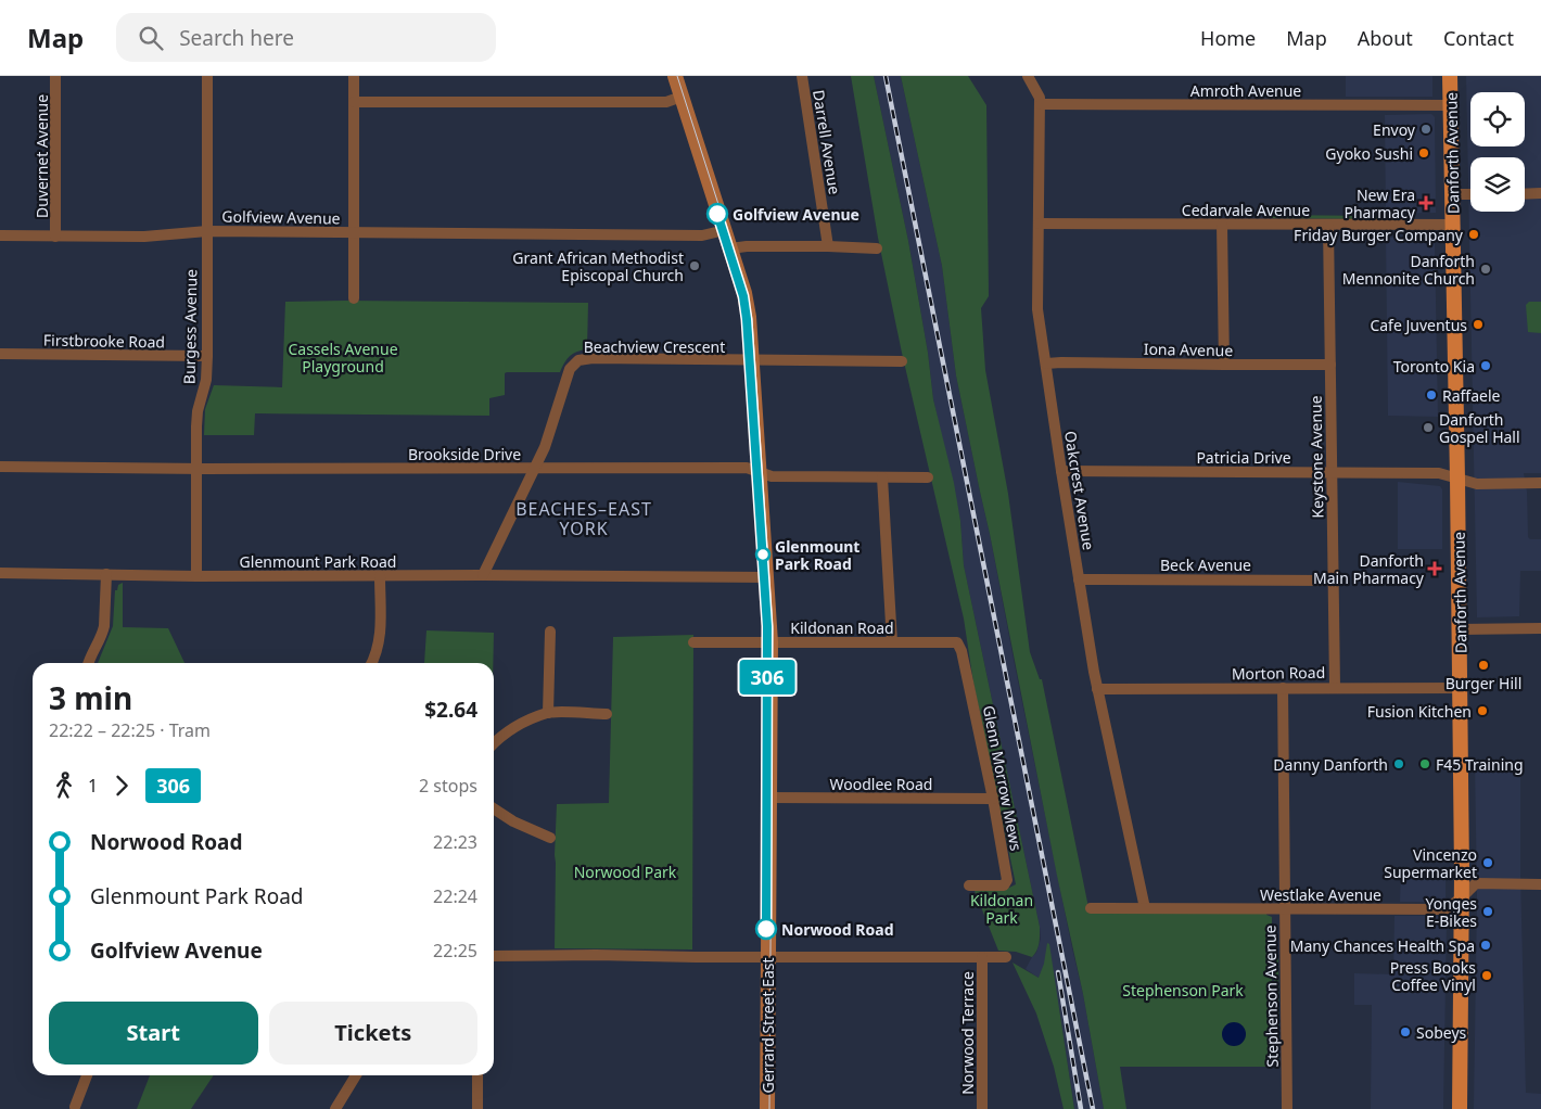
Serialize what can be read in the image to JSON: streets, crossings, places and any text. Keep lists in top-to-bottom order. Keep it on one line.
{"streets":{"main road":["Danforth Avenue","Gerrard Street East"],"street":["Amroth Avenue","Darrell Avenue","Duvernet Avenue","Cedarvale Avenue","Golfview Avenue","Burgess Avenue","Firstbrooke Road","Beachview Crescent","Iona Avenue","Brookside Drive","Patricia Drive","Keystone Avenue","Oakcrest Avenue","Glenmount Park Road","Beck Avenue","Kildonan Road","Morton Road","Glenn Morrow Mews","Woodlee Road","Westlake Avenue","Stephenson Avenue","Norwood Terrace"]},"crossings":[["Amroth Avenue","Danforth Avenue"],["Amroth Avenue","Oakcrest Avenue"],["Danforth Avenue","Cedarvale Avenue"],["Danforth Avenue","Patricia Drive"],["Danforth Avenue","Morton Road"],["Danforth Avenue","Westlake Avenue"],["Duvernet Avenue","Golfview Avenue"],["Cedarvale Avenue","Keystone Avenue"],["Cedarvale Avenue","Oakcrest Avenue"],["Golfview Avenue","Burgess Avenue"],["Golfview Avenue","Gerrard Street East"],["Burgess Avenue","Firstbrooke Road"],["Burgess Avenue","Brookside Drive"],["Burgess Avenue","Glenmount Park Road"],["Beachview Crescent","Brookside Drive"],["Beachview Crescent","Glenmount Park Road"],["Beachview Crescent","Gerrard Street East"],["Iona Avenue","Keystone Avenue"],["Iona Avenue","Oakcrest Avenue"],["Brookside Drive","Gerrard Street East"],["Patricia Drive","Keystone Avenue"],["Patricia Drive","Oakcrest Avenue"],["Keystone Avenue","Beck Avenue"],["Keystone Avenue","Morton Road"],["Oakcrest Avenue","Beck Avenue"],["Oakcrest Avenue","Morton Road"],["Oakcrest Avenue","Westlake Avenue"],["Glenmount Park Road","Gerrard Street East"],["Kildonan Road","Glenn Morrow Mews"],["Kildonan Road","Gerrard Street East"],["Morton Road","Stephenson Avenue"],["Glenn Morrow Mews","Woodlee Road"],["Woodlee Road","Gerrard Street East"],["Westlake Avenue","Stephenson Avenue"]],"districts":["BEACHES–EAST YORK"],"parks":["Cassels Avenue Playground","Norwood Park","Kildonan Park","Stephenson Park"],"places":{"other":["Envoy","Gyoko Sushi","Golfview Avenue","Friday Burger Company","Grant African Methodist Episcopal Church","Danforth Mennonite Church","Cafe Juventus","Toronto Kia","Raffaele","Danforth Gospel Hall","Glenmount Park Road","Burger Hill","Fusion Kitchen","Danny Danforth","F45 Training","Vincenzo Supermarket","Yonges E-Bikes","Norwood Road","Many Chances Health Spa","Press Books Coffee Vinyl","Sobeys"],"health":["New Era Pharmacy","Danforth Main Pharmacy"]},"lines":["tram line 306"],"page":{"header":"Map","search":"Search here","nav":["Home","Map","About","Contact"],"on_map":"306","heading":["3 min","22:22 – 22:25 · Tram","$2.64"],"legs":["1","306","2 stops"],"list":[{"name":"Norwood Road","value":"22:23"},{"name":"Glenmount Park Road","value":"22:24"},{"name":"Golfview Avenue","value":"22:25"}],"buttons":["Start","Tickets"]}}
